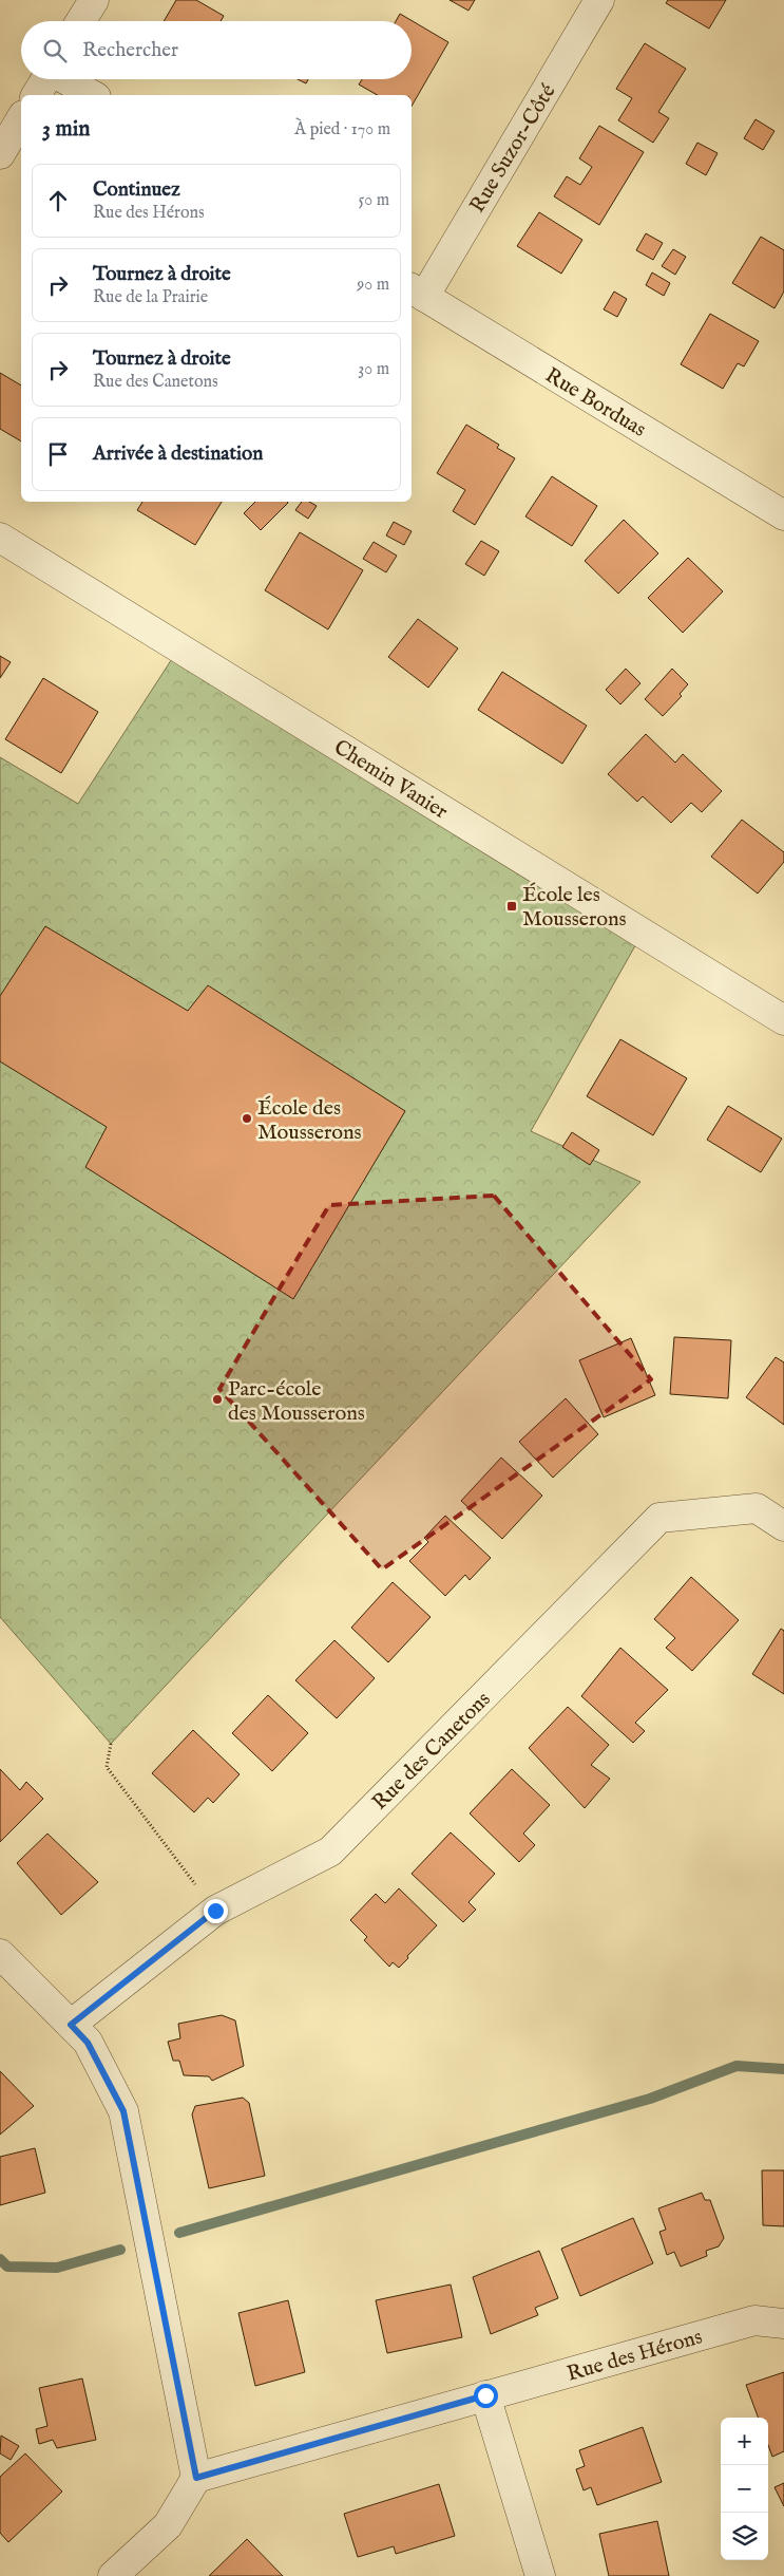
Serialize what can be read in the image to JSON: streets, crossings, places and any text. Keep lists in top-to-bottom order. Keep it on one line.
{"streets":{"street":["Rue Suzor-Côté","Rue Borduas","Chemin Vanier","Rue des Canetons","Rue des Hérons"]},"crossings":[["Rue Suzor-Côté","Rue Borduas"]],"places":{"transit":["École les Mousserons"],"other":["École des Mousserons","Parc-école des Mousserons"]},"page":{"search":"Rechercher","heading":["3 min","À pied · 170 m"],"list":[["Continuez","Rue des Hérons","50 m"],["Tournez à droite","Rue de la Prairie","90 m"],["Tournez à droite","Rue des Canetons","30 m"],"Arrivée à destination"],"map_buttons":["+","−"]}}
